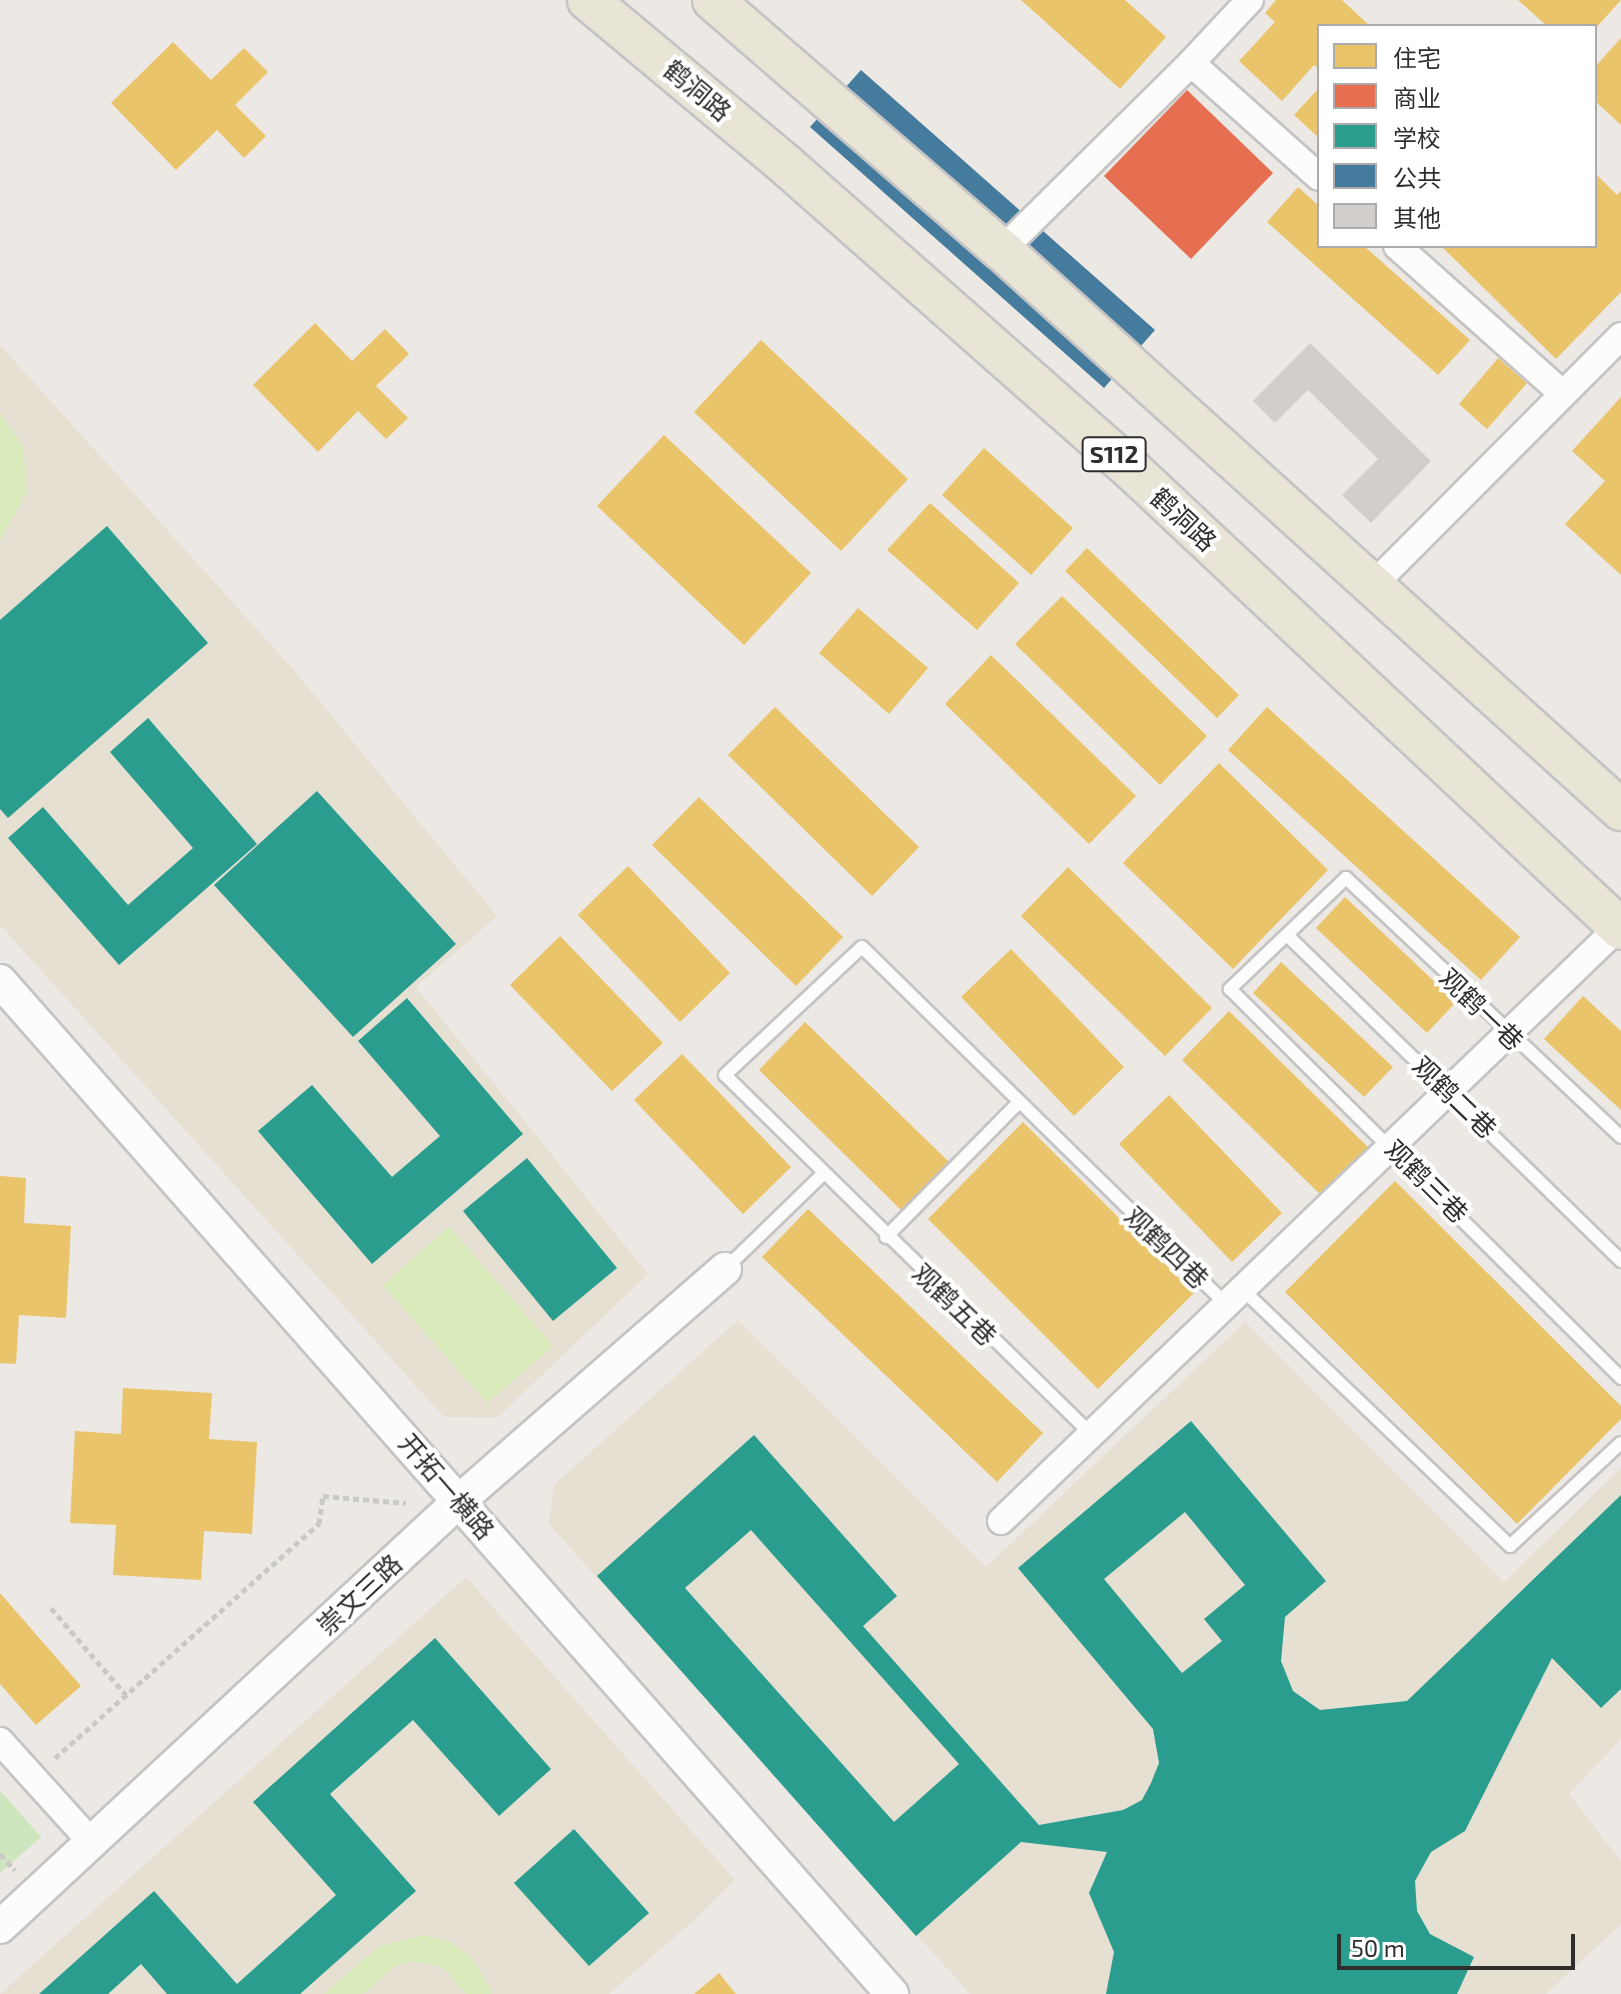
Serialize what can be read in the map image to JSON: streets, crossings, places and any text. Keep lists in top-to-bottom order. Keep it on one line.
{"streets":{"main road":["鹤洞路","S112"],"street":["开拓一横路","崇文三路"],"lane":["观鹤一巷","观鹤二巷","观鹤三巷","观鹤四巷","观鹤五巷"]},"crossings":[["观鹤一巷","观鹤二巷"],["观鹤一巷","观鹤三巷"],["观鹤二巷","观鹤三巷"],["观鹤四巷","观鹤五巷"],["开拓一横路","崇文三路"]],"legend":["住宅","商业","学校","公共","其他"],"scale_bar":"50 m"}
